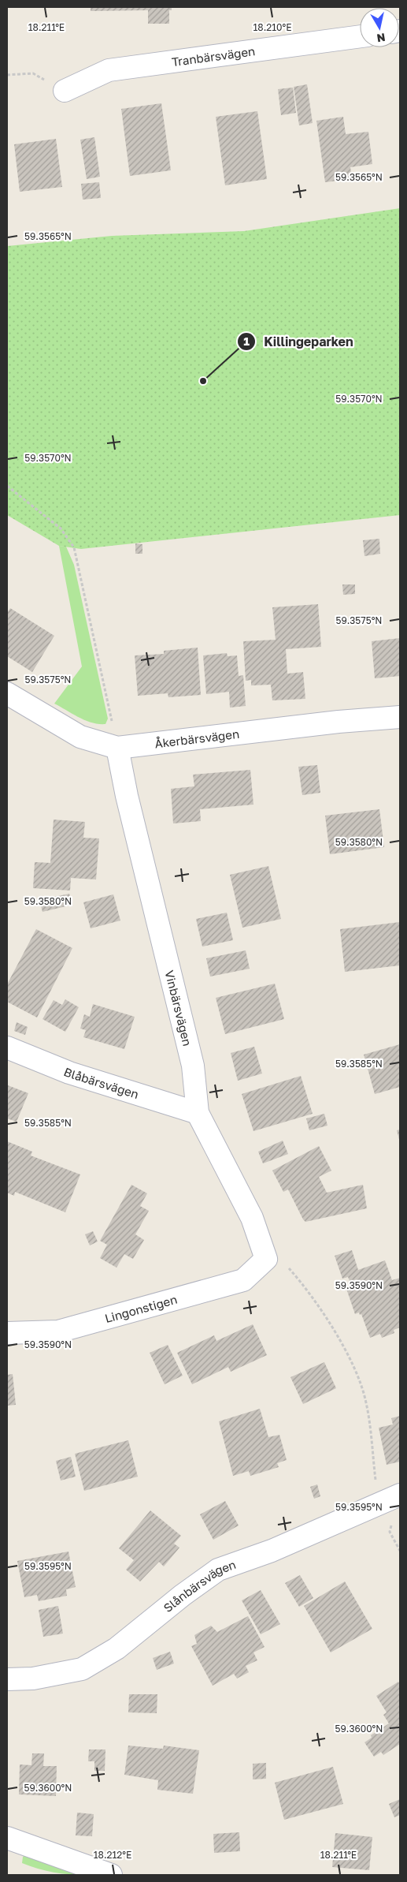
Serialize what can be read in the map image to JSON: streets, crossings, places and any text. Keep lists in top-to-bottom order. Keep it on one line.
{"streets":{"street":["Tranbärsvägen","Åkerbärsvägen","Vinbärsvägen","Blåbärsvägen","Lingonstigen","Slånbärsvägen"]},"crossings":[["Åkerbärsvägen","Vinbärsvägen"],["Vinbärsvägen","Blåbärsvägen"],["Vinbärsvägen","Lingonstigen"]],"places":["Killingeparken"],"north":"bottom","coordinates":["18.211°E","18.210°E","59.3565°N","59.3570°N","59.3575°N","59.3580°N","59.3585°N","59.3590°N","59.3595°N","59.3600°N","18.212°E"]}
